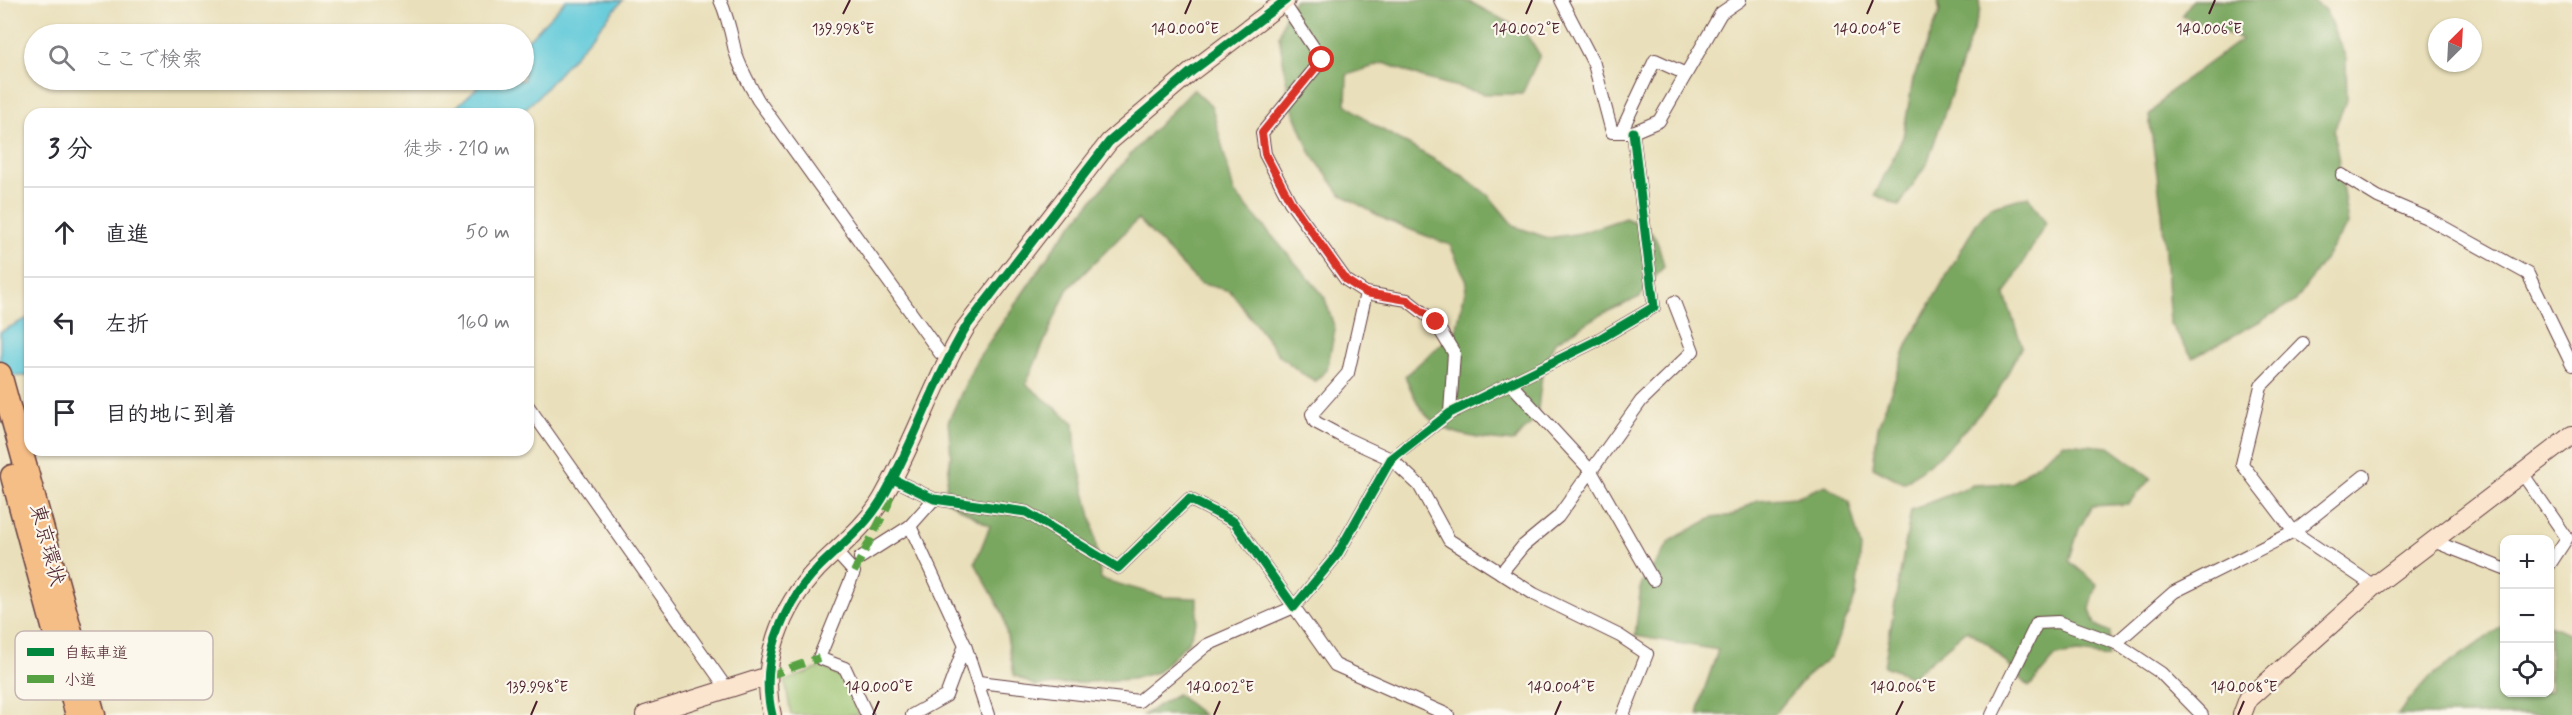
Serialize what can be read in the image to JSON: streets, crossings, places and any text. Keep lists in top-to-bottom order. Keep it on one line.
{"streets":{"highway":["東京環状"]},"legend":["自転車道","小道"],"north":"top right","page":{"search":"ここで検索","heading":["3 分","徒歩 · 210 m"],"list":[["直進","50 m"],["左折","160 m"],"目的地に到着"],"map_buttons":["+","−"]},"coordinates":["139.998°E","140.000°E","140.002°E","140.004°E","140.006°E","140.008°E"]}
